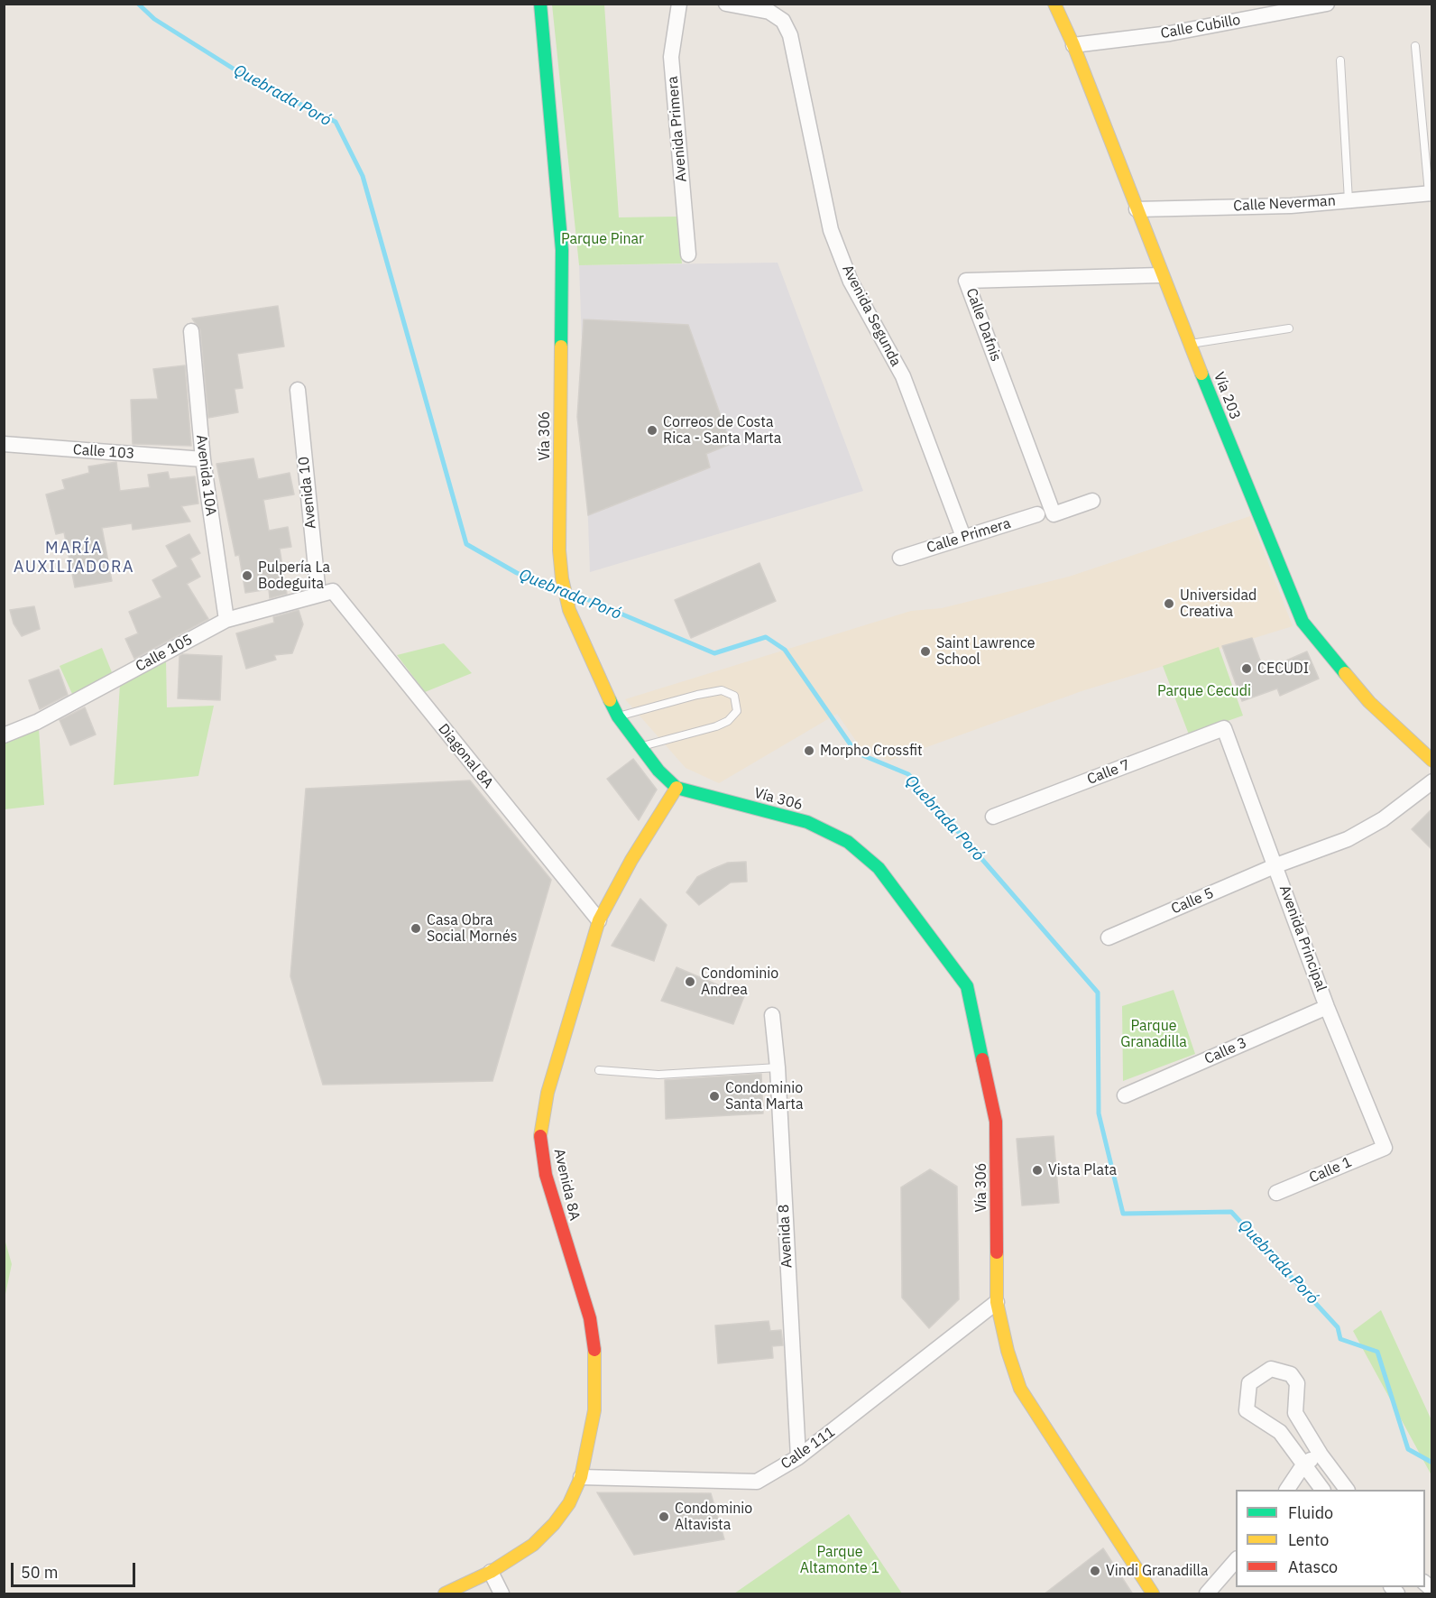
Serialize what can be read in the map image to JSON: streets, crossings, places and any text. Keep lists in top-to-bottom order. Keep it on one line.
{"streets":{"street":["Calle Cubillo","Avenida Primera","Calle Neverman","Avenida Segunda","Calle Dafnis","Vía 203","Vía 306","Calle 103","Avenida 10A","Avenida 10","Calle Primera","Calle 105","Diagonal 8A","Calle 7","Calle 5","Avenida Principal","Calle 3","Calle 1","Avenida 8A","Avenida 8","Calle 111"]},"crossings":[["Calle Cubillo","Vía 203"],["Calle Neverman","Vía 203"],["Avenida Segunda","Calle Primera"],["Calle Dafnis","Vía 203"],["Vía 306","Avenida 8A"],["Vía 306","Calle 111"],["Calle 103","Avenida 10A"],["Avenida 10A","Calle 105"],["Avenida 10","Calle 105"],["Avenida 10","Diagonal 8A"],["Calle 105","Diagonal 8A"],["Diagonal 8A","Avenida 8A"],["Calle 7","Avenida Principal"],["Calle 5","Avenida Principal"],["Avenida Principal","Calle 3"],["Avenida Principal","Calle 1"],["Avenida 8A","Calle 111"],["Avenida 8","Calle 111"]],"districts":["MARÍA AUXILIADORA"],"water":["Quebrada Poró"],"parks":["Parque Pinar","Parque Cecudi","Parque Granadilla","Parque Altamonte 1"],"places":["Correos de Costa Rica - Santa Marta","Pulpería La Bodeguita","Universidad Creativa","Saint Lawrence School","CECUDI","Morpho Crossfit","Casa Obra Social Mornés","Condominio Andrea","Condominio Santa Marta","Vista Plata","Condominio Altavista","Vindi Granadilla"],"legend":["Fluido","Lento","Atasco"],"scale_bar":"50 m"}
